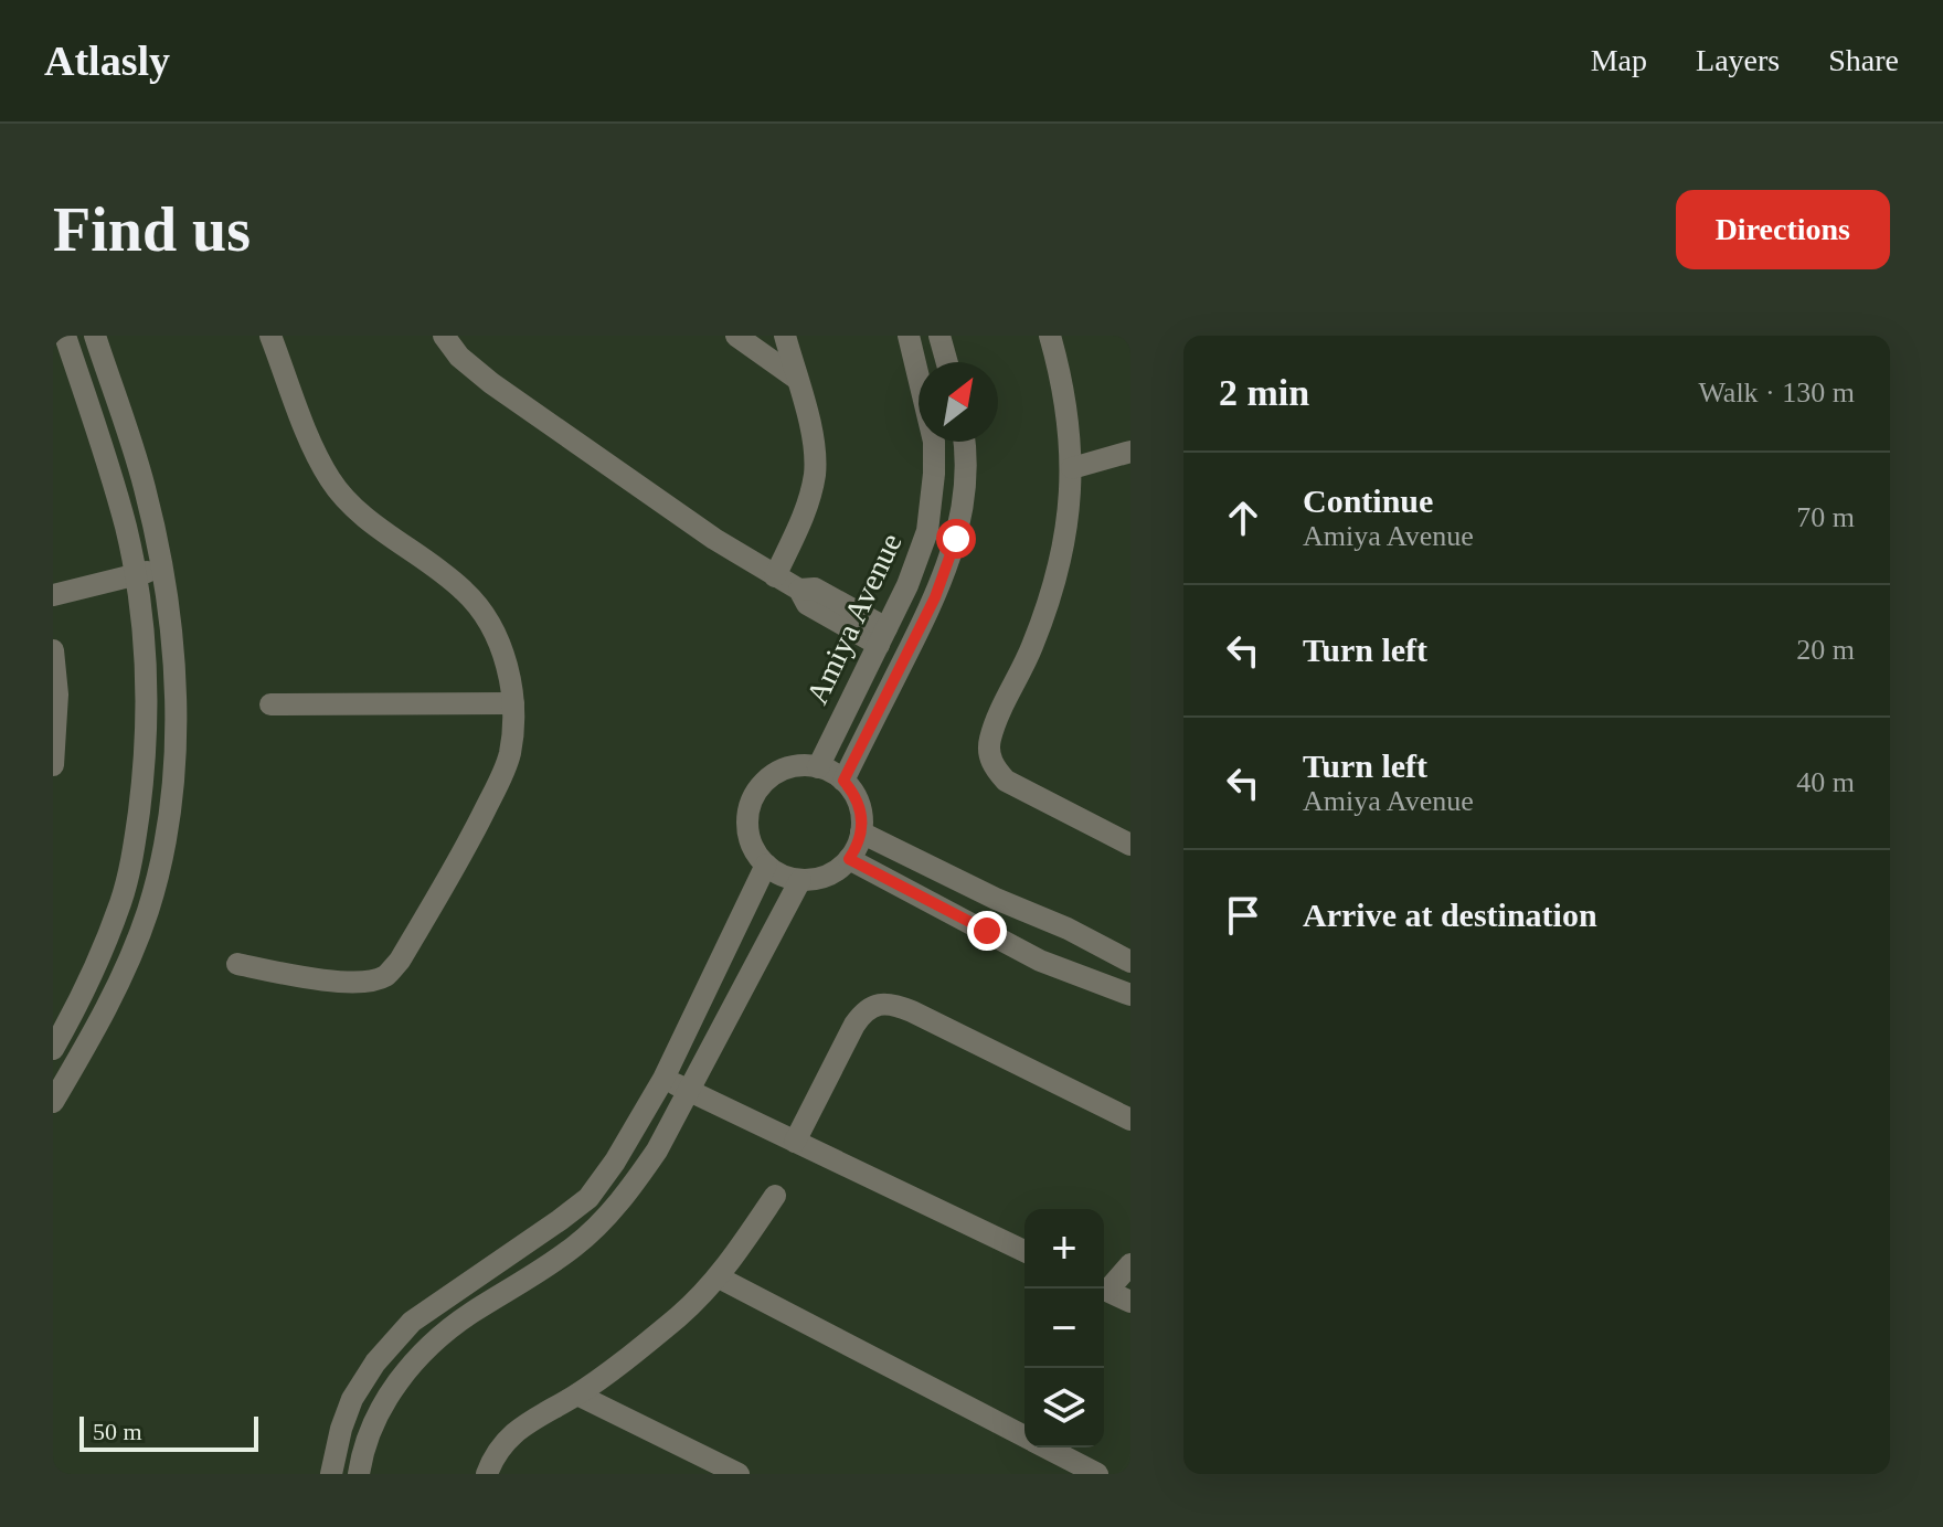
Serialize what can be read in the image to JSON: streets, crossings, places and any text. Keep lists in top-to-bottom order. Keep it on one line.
{"streets":{"street":["Amiya Avenue"]},"scale_bar":"50 m","north":"top right","page":{"header":"Atlasly","nav":["Map","Layers","Share"],"buttons":"Directions","title":"Find us","heading":["2 min","Walk · 130 m"],"list":[["Continue","Amiya Avenue","70 m"],["Turn left","20 m"],["Turn left","Amiya Avenue","40 m"],"Arrive at destination"],"map_buttons":["+","−"],"scale":"50 m"}}
